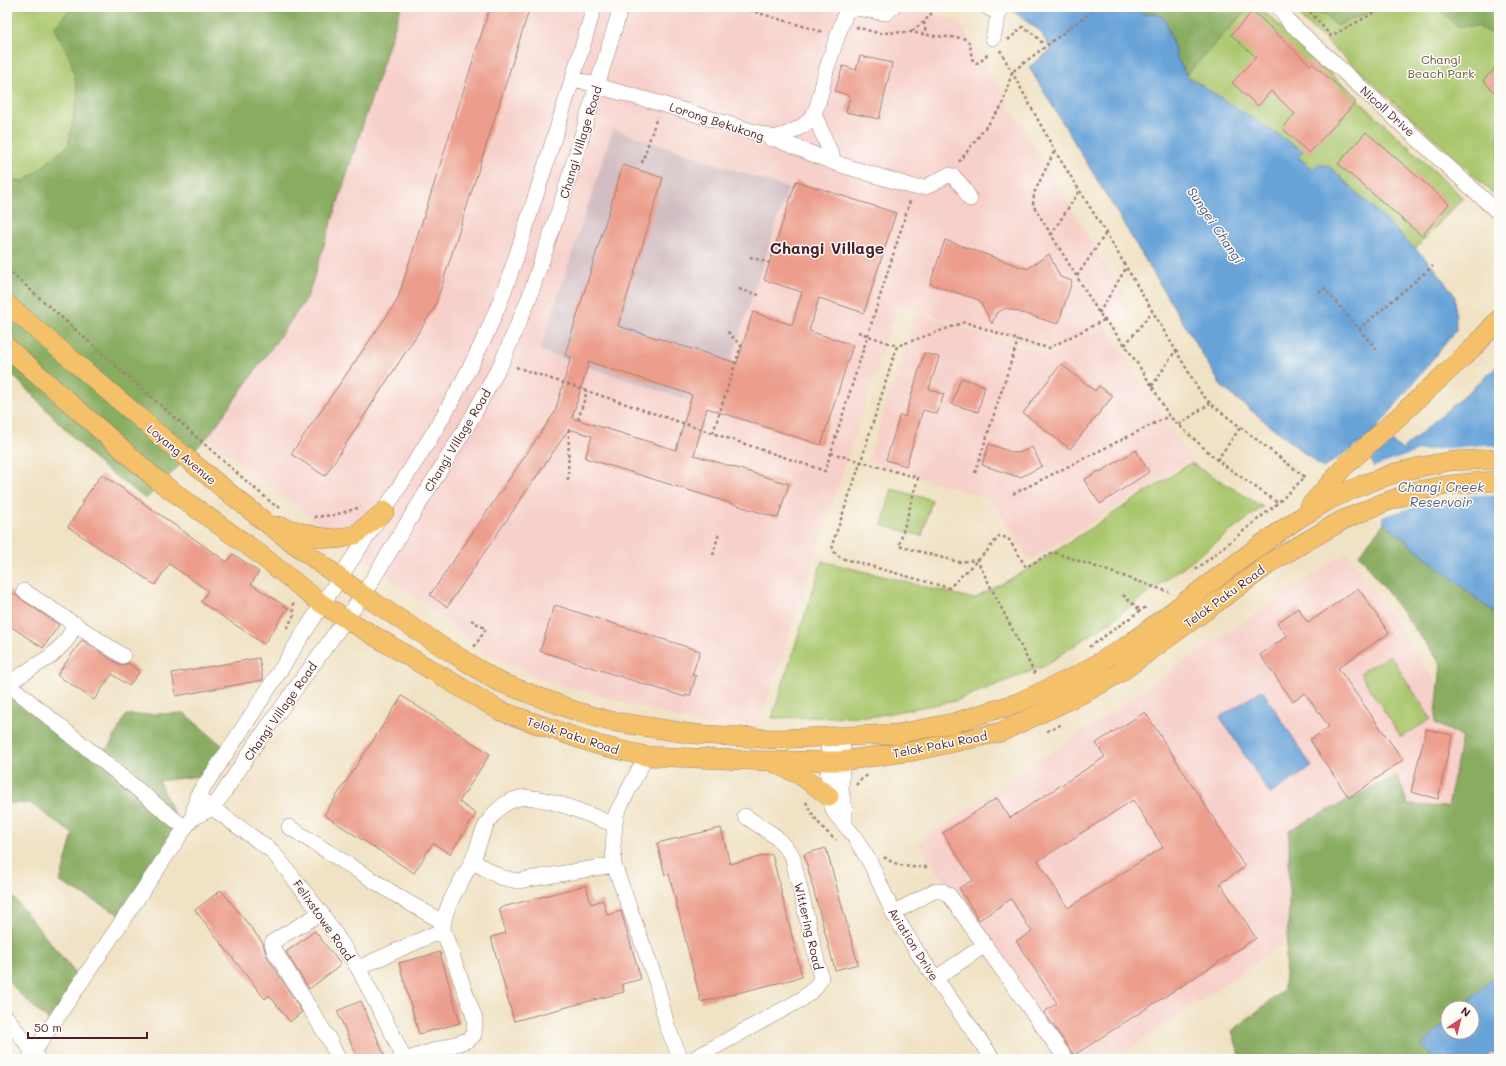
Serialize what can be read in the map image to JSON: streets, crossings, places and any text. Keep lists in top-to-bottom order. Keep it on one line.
{"streets":{"main road":["Loyang Avenue","Telok Paku Road"],"street":["Nicoll Drive","Lorong Bekukong","Changi Village Road","Felixstowe Road","Wittering Road","Aviation Drive"]},"crossings":[["Lorong Bekukong","Changi Village Road"],["Changi Village Road","Loyang Avenue"],["Changi Village Road","Telok Paku Road"],["Changi Village Road","Felixstowe Road"],["Loyang Avenue","Telok Paku Road"],["Telok Paku Road","Aviation Drive"]],"districts":["Changi Village"],"water":["Sungei Changi","Changi Creek Reservoir"],"parks":["Changi Beach Park"],"scale_bar":"50 m","north":"top right"}
